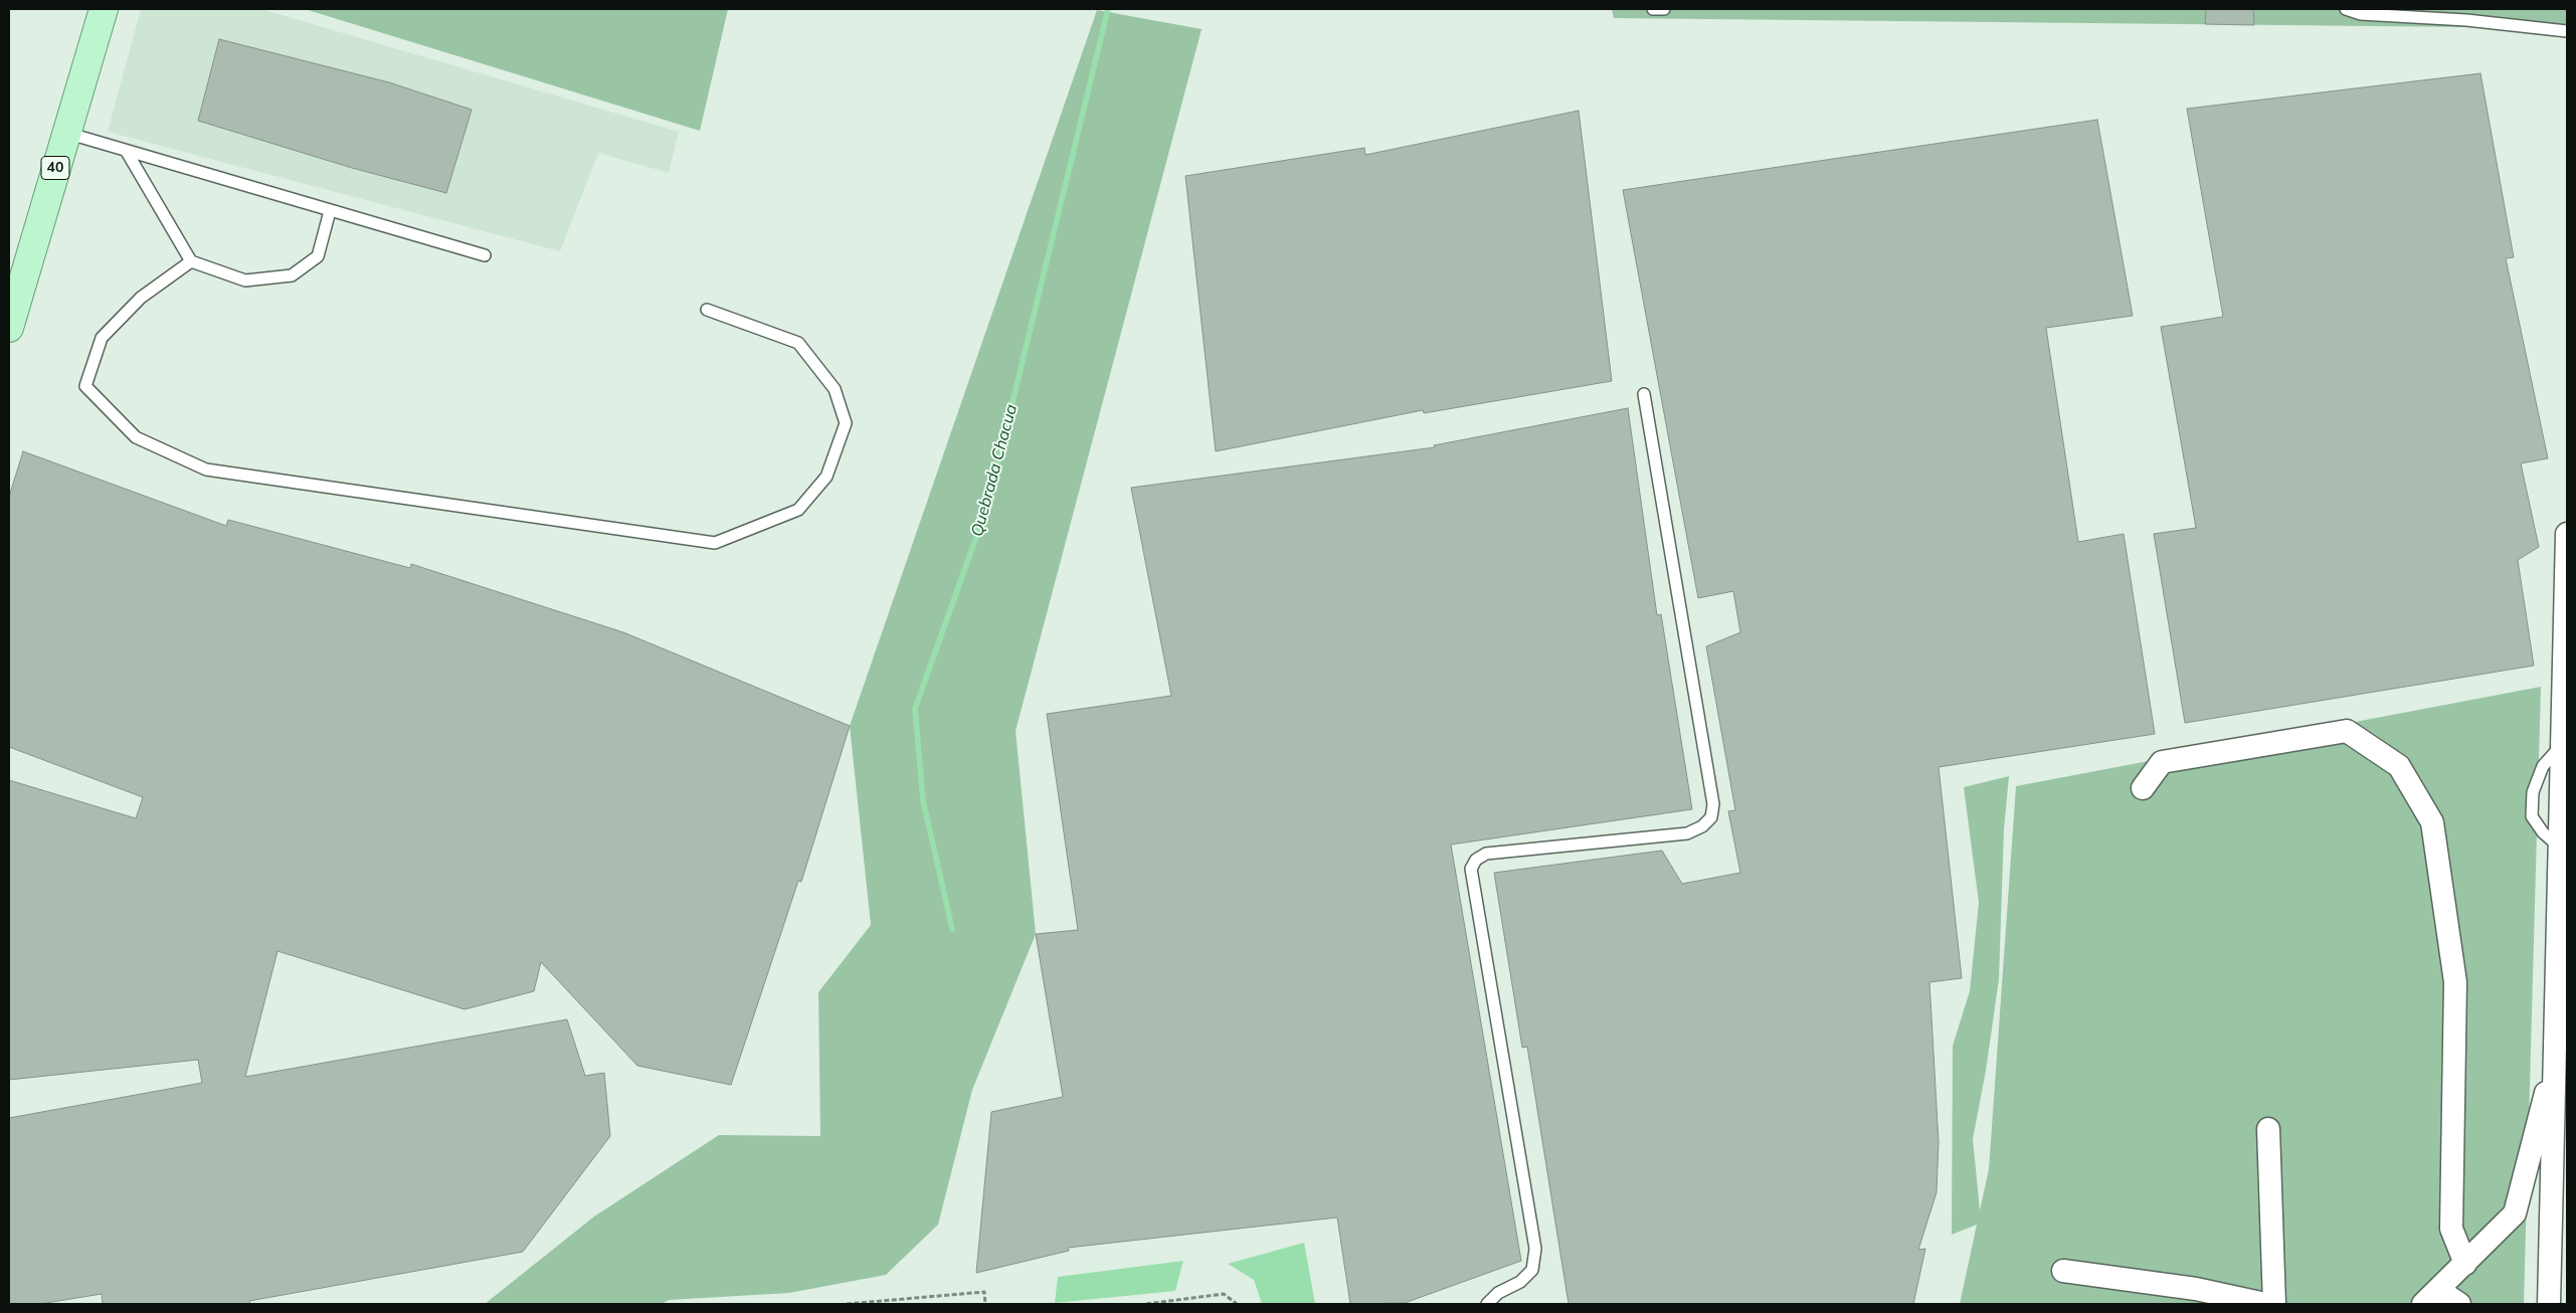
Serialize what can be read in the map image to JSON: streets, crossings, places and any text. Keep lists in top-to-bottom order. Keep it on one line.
{"streets":{"main road":["40"]},"water":["Quebrada Chacua"]}
